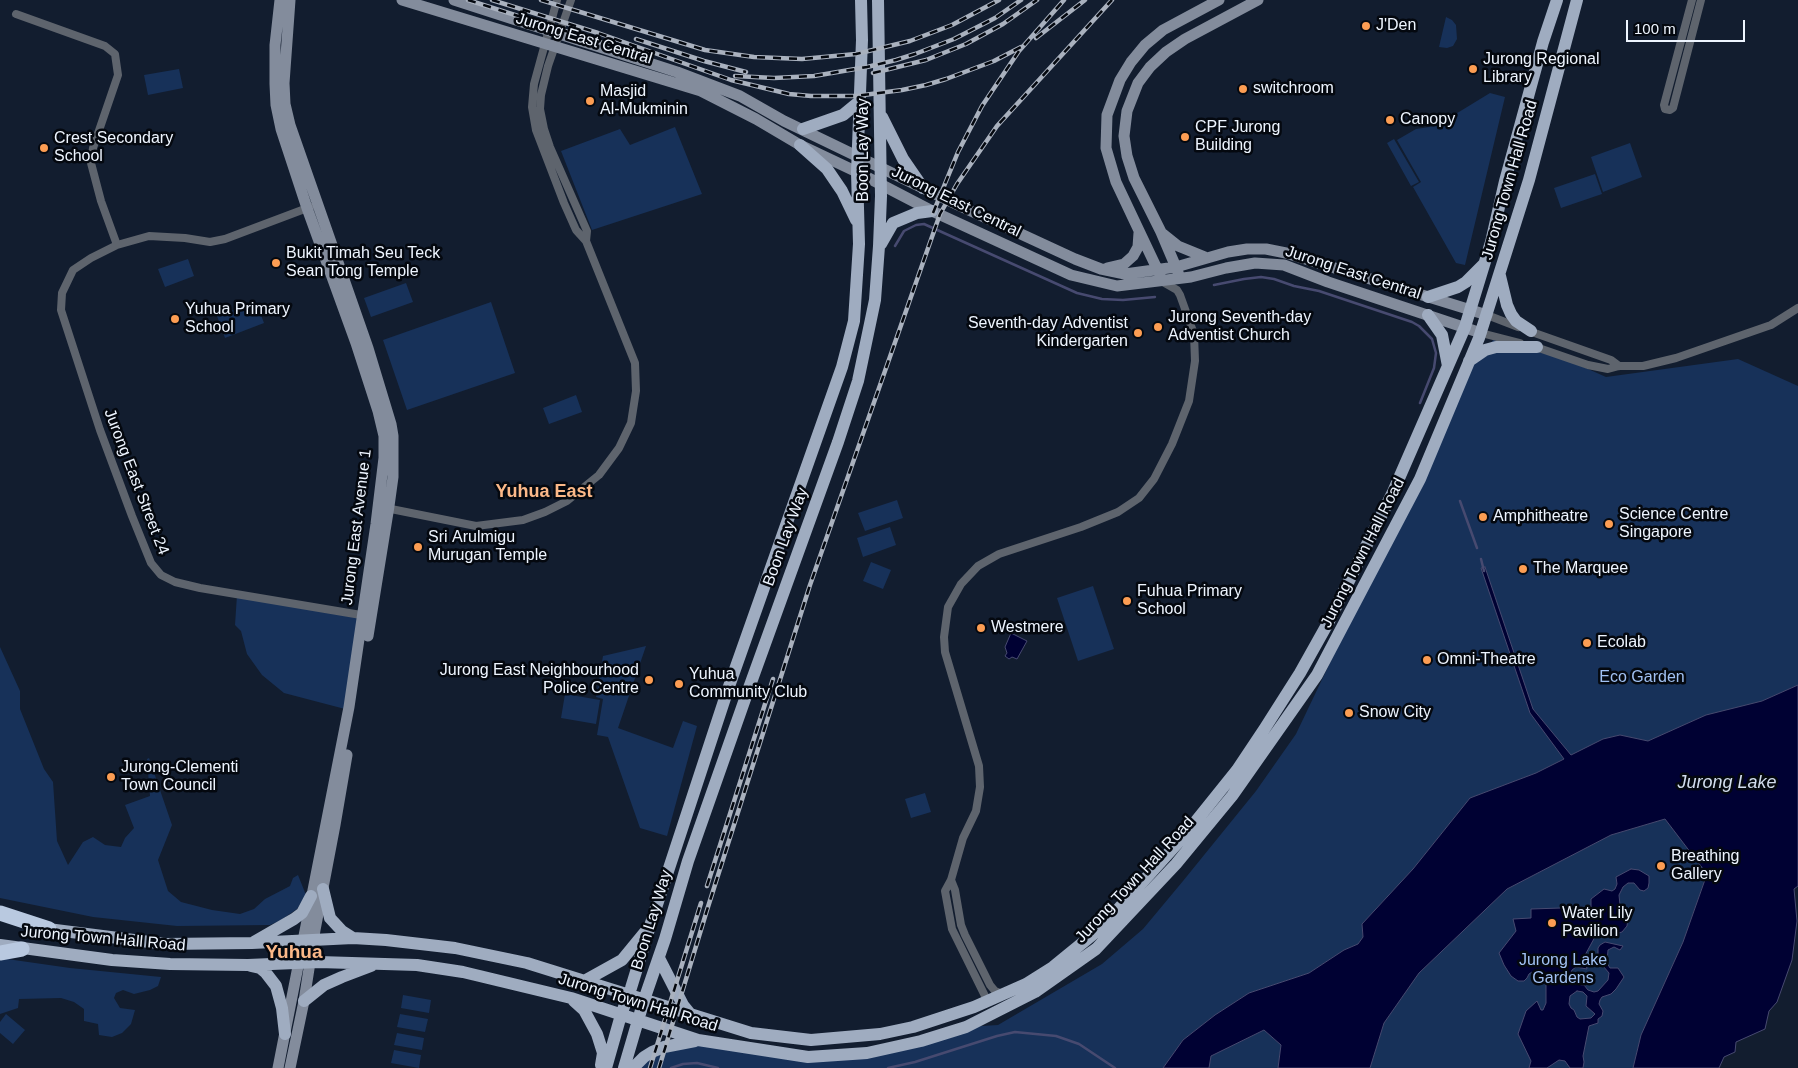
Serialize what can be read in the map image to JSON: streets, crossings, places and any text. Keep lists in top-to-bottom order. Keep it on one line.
{"streets":{"main road":["Jurong East Central","Boon Lay Way","Jurong Town Hall Road","Jurong East Avenue 1"],"street":["Jurong East Street 24"]},"crossings":[["Jurong East Central","Boon Lay Way"],["Jurong East Central","Jurong Town Hall Road"],["Boon Lay Way","Jurong Town Hall Road"],["Jurong Town Hall Road","Jurong East Avenue 1"],["Jurong East Street 24","Jurong East Avenue 1"]],"districts":["Yuhua East","Yuhua"],"water":["Jurong Lake"],"parks":["Eco Garden","Jurong Lake Gardens"],"places":["J'Den","Jurong Regional Library","switchroom","Masjid Al-Mukminin","Canopy","CPF Jurong Building","Crest Secondary School","Bukit Timah Seu Teck Sean Tong Temple","Yuhua Primary School","Jurong Seventh-day Adventist Church","Seventh-day Adventist Kindergarten","Amphitheatre","Science Centre Singapore","Sri Arulmigu Murugan Temple","The Marquee","Fuhua Primary School","Westmere","Ecolab","Omni-Theatre","Jurong East Neighbourhood Police Centre","Yuhua Community Club","Snow City","Jurong-Clementi Town Council","Breathing Gallery","Water Lily Pavilion"],"scale_bar":"100 m"}
